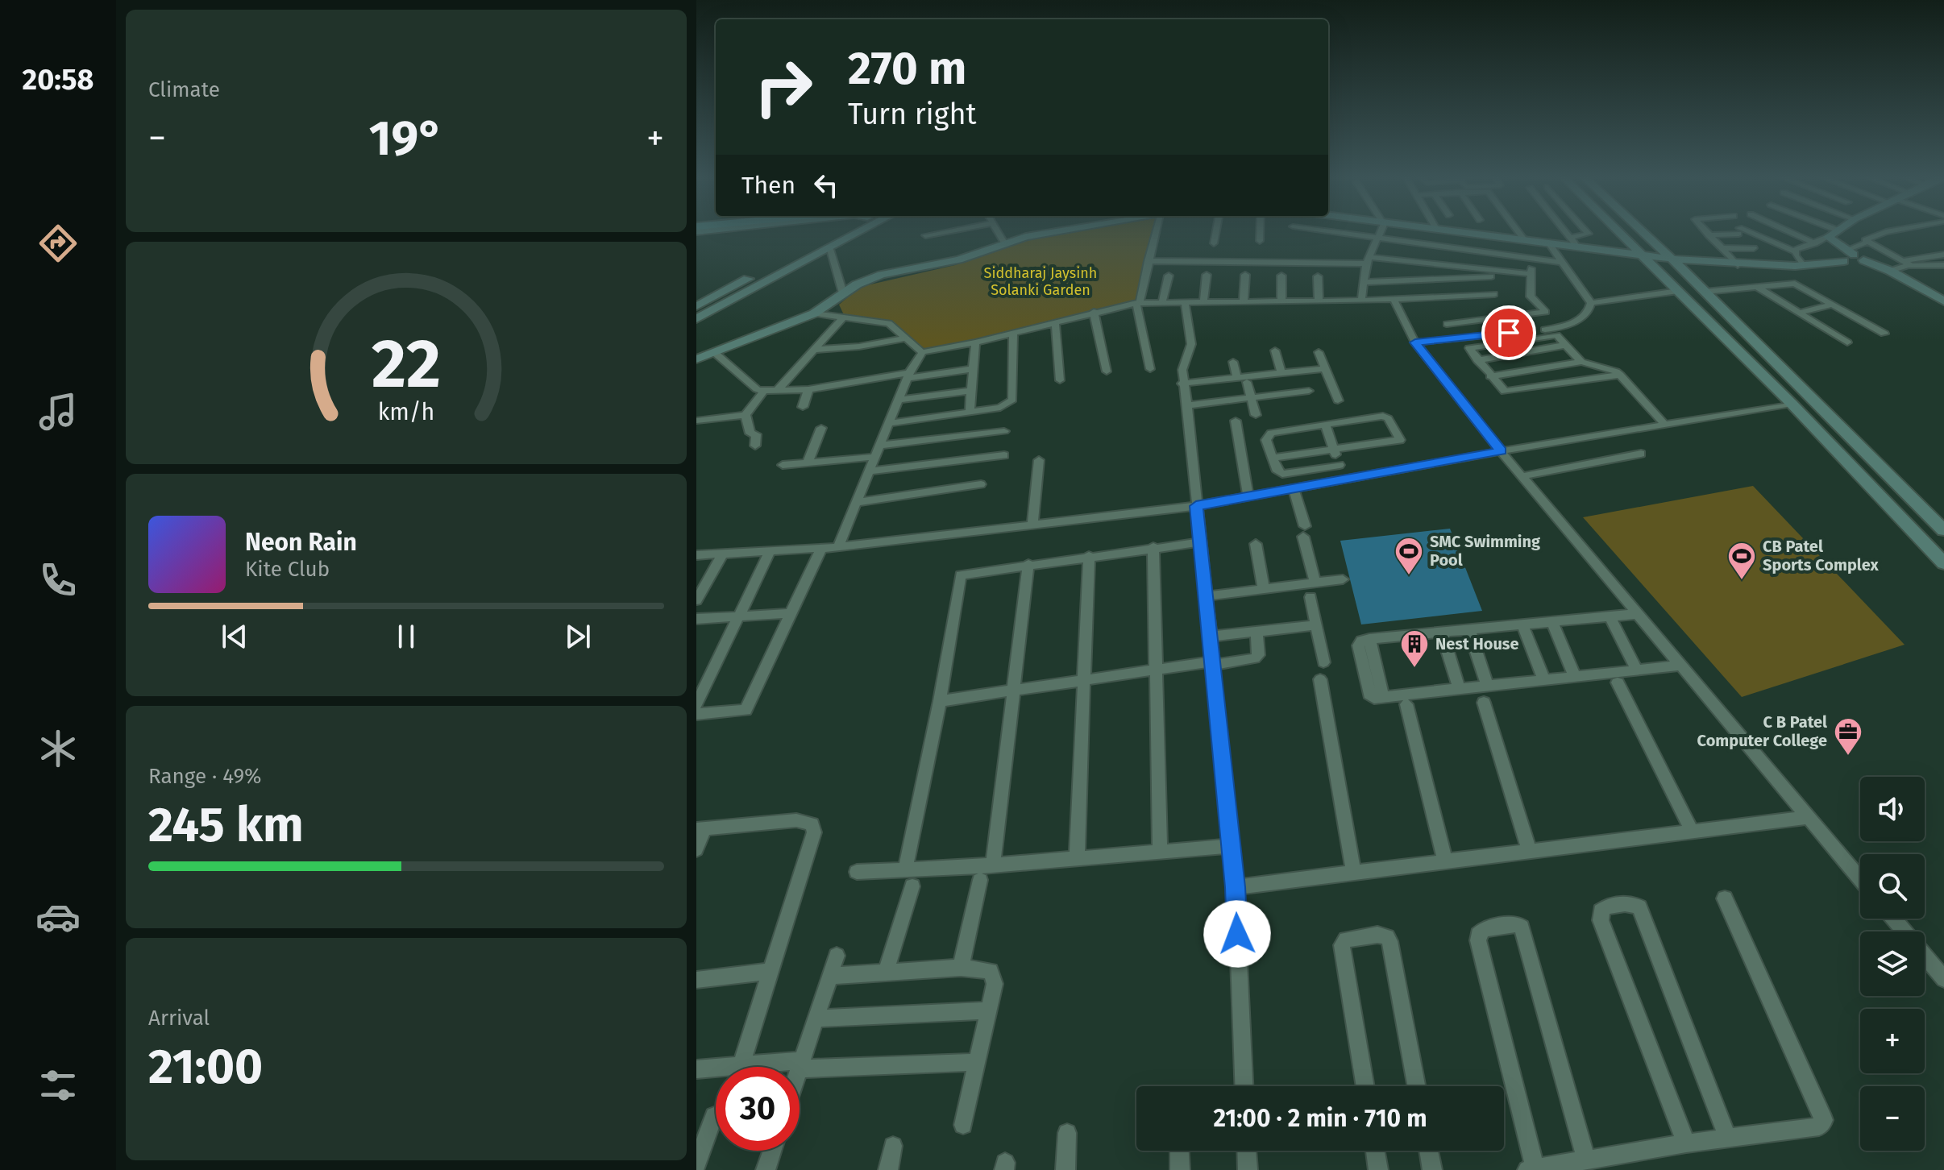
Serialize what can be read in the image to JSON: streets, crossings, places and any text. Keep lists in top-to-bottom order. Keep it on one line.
{"parks":["Siddharaj Jaysinh Solanki Garden"],"places":{"sports":["SMC Swimming Pool","CB Patel Sports Complex"],"building":["Nest House"],"office":["C B Patel Computer College"]},"page":{"tabs":"20:58","tile":["Climate",["Range · 49%","245 km"],["Arrival","21:00"]],"turn":["270 m","Turn right"],"heat":["−","19°","+"],"then":"Then","song":["Neon Rain","Kite Club"],"map_buttons":["+","−"],"limit":"30","trip":"21:00 · 2 min · 710 m","gauge":["22","km/h"]}}
